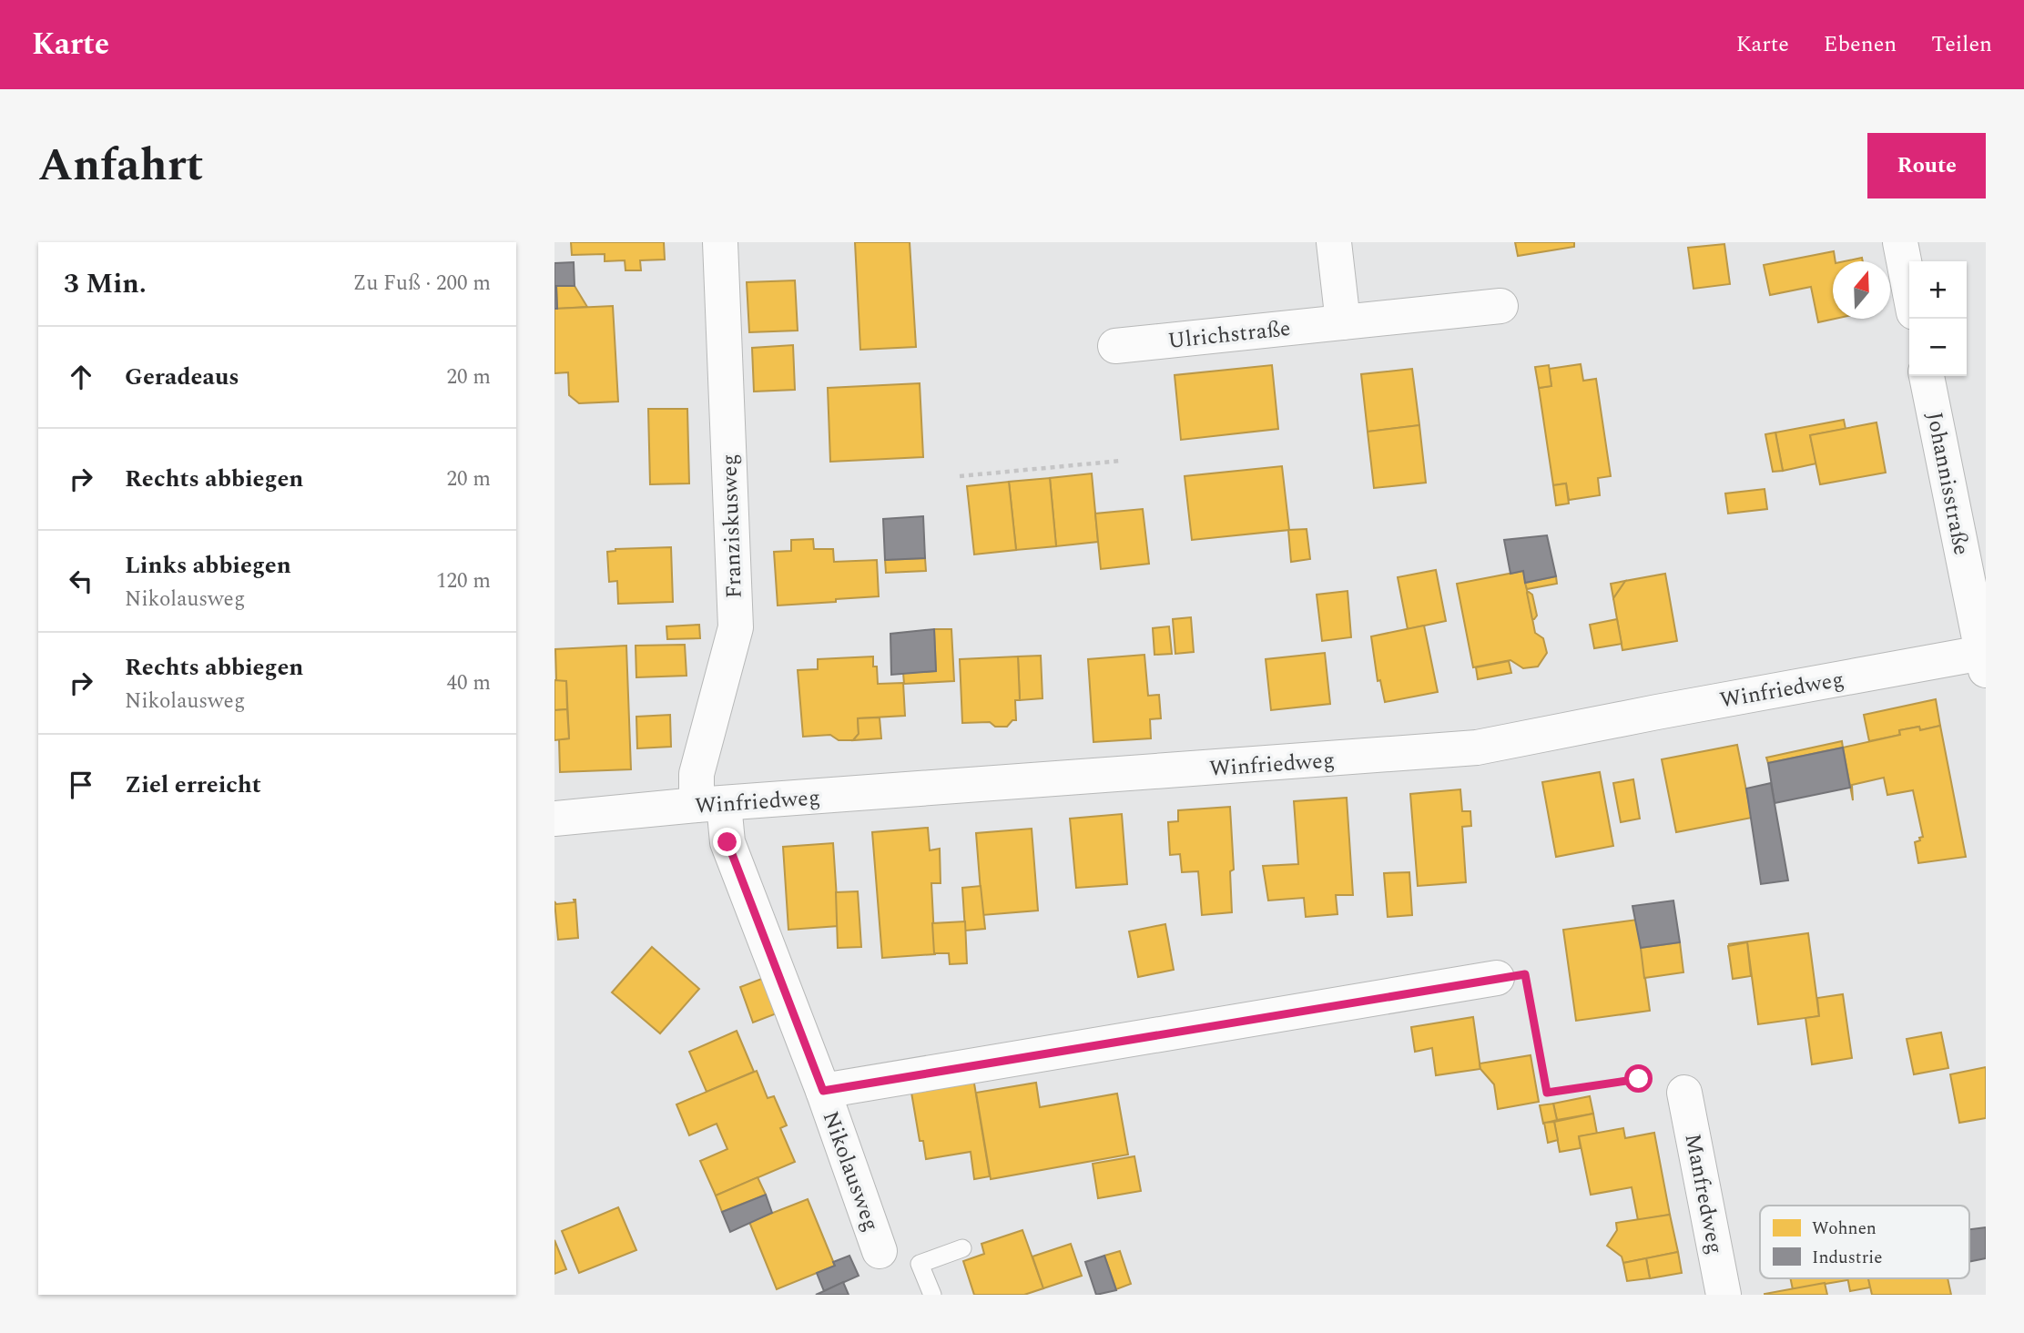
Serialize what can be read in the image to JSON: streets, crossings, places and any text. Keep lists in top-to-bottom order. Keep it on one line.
{"streets":{"street":["Ulrichstraße","Johannisstraße","Franziskusweg","Winfriedweg","Nikolausweg","Manfredweg"]},"crossings":[["Johannisstraße","Winfriedweg"],["Franziskusweg","Winfriedweg"],["Franziskusweg","Nikolausweg"],["Winfriedweg","Nikolausweg"]],"legend":["Wohnen","Industrie"],"north":"top","page":{"header":"Karte","nav":["Karte","Ebenen","Teilen"],"title":"Anfahrt","buttons":"Route","heading":["3 Min.","Zu Fuß · 200 m"],"map_buttons":["+","−"],"list":[["Geradeaus","20 m"],["Rechts abbiegen","20 m"],["Links abbiegen","Nikolausweg","120 m"],["Rechts abbiegen","Nikolausweg","40 m"],"Ziel erreicht"]}}
